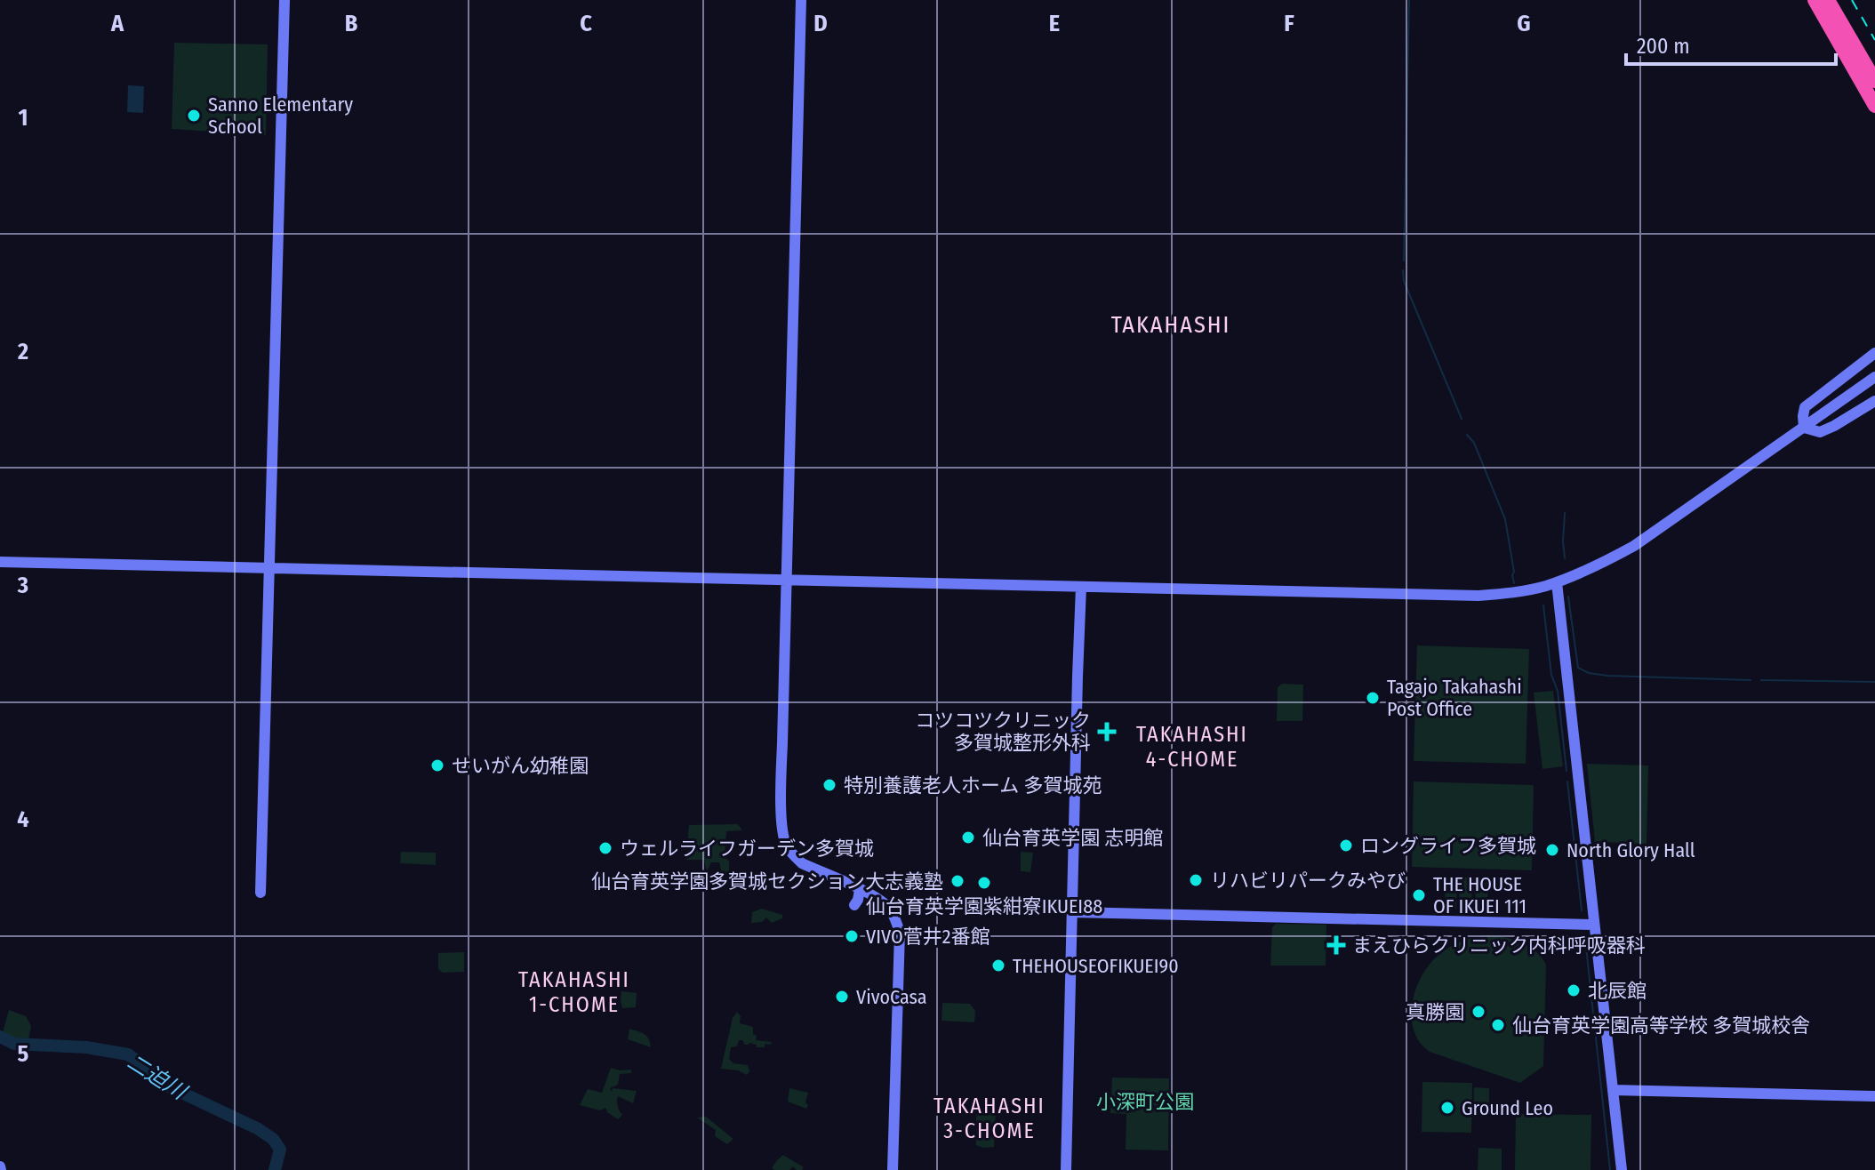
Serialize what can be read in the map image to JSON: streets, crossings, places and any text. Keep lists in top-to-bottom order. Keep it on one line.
{"districts":["TAKAHASHI","TAKAHASHI 4-CHOME","TAKAHASHI 1-CHOME","TAKAHASHI 3-CHOME"],"water":["二迫川"],"parks":["小深町公園"],"places":{"other":["Sanno Elementary School","Tagajo Takahashi Post Office","せいがん幼稚園","特別養護老人ホーム 多賀城苑","仙台育英学園 志明館","ロングライフ多賀城","ウェルライフガーデン多賀城","North Glory Hall","リハビリパークみやび","仙台育英学園多賀城セクション大志義塾","仙台育英学園紫紺寮IKUEI88","THE HOUSE OF IKUEI 111","VIVO菅井2番館","THEHOUSEOFIKUEI90","北辰館","VivoCasa","真勝園","仙台育英学園高等学校 多賀城校舎","Ground Leo"],"health":["コツコツクリニック 多賀城整形外科","まえひらクリニック内科呼吸器科"]},"scale_bar":"200 m","grid":{"columns":["A","B","C","D","E","F","G"],"rows":["1","2","3","4","5"]}}
